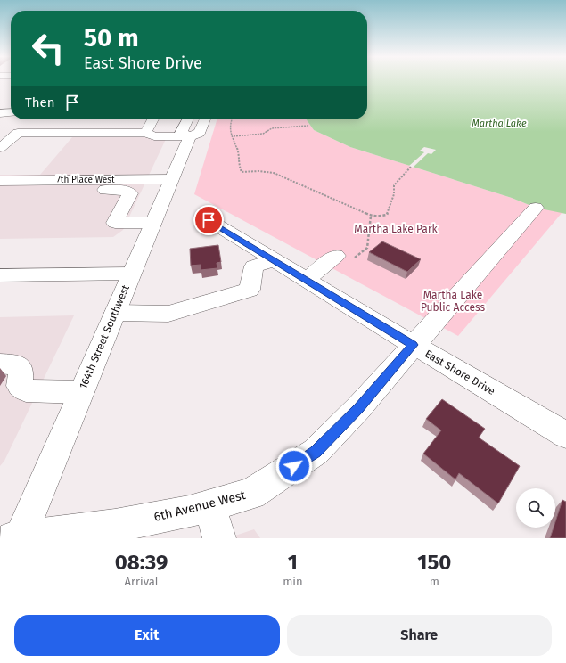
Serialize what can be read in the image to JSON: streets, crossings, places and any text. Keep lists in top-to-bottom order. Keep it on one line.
{"streets":{"street":["7th Place West","164th Street Southwest","East Shore Drive","6th Avenue West"]},"crossings":[["7th Place West","164th Street Southwest"],["164th Street Southwest","6th Avenue West"],["East Shore Drive","6th Avenue West"]],"water":["Martha Lake"],"parks":["Martha Lake Park","Martha Lake Public Access"],"page":{"turn":["50 m","East Shore Drive"],"then":"Then","eta":["08:39","Arrival","1","min","150","m"],"buttons":["Exit","Share"]}}
